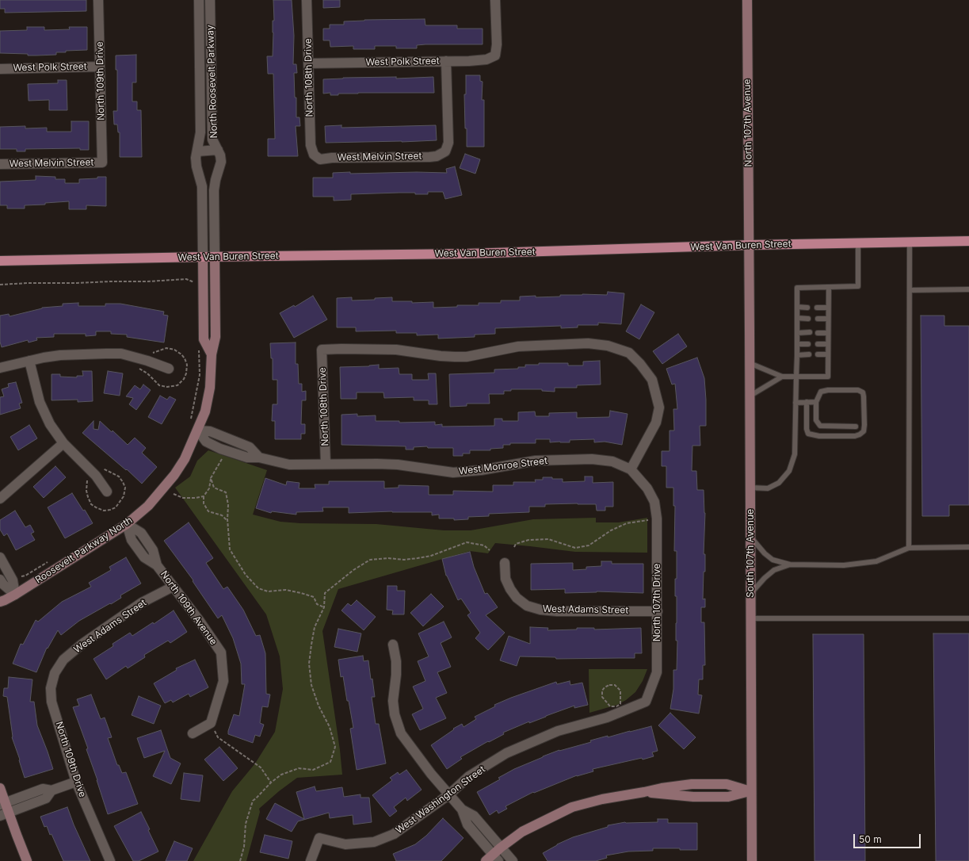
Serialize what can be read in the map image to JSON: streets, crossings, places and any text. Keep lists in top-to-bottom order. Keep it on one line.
{"streets":{"main road":["West Van Buren Street"],"street":["West Polk Street","North 108th Drive","North 109th Drive","North Roosevelt Parkway","North 107th Avenue","West Melvin Street","West Monroe Street","Roosevelt Parkway North","South 107th Avenue","North 107th Drive","North 109th Avenue","West Adams Street","West Washington Street"]},"crossings":[["West Polk Street","North 108th Drive"],["West Polk Street","North 109th Drive"],["West Polk Street","West Melvin Street"],["North 108th Drive","West Melvin Street"],["North 108th Drive","West Monroe Street"],["North 109th Drive","West Melvin Street"],["North 109th Drive","West Adams Street"],["North Roosevelt Parkway","West Van Buren Street"],["North Roosevelt Parkway","Roosevelt Parkway North"],["North 107th Avenue","West Van Buren Street"],["North 107th Avenue","South 107th Avenue"],["West Van Buren Street","Roosevelt Parkway North"],["West Van Buren Street","South 107th Avenue"],["West Monroe Street","Roosevelt Parkway North"],["West Monroe Street","North 107th Drive"],["Roosevelt Parkway North","North 109th Avenue"],["North 107th Drive","West Adams Street"],["North 107th Drive","West Washington Street"],["North 109th Avenue","West Adams Street"]],"scale_bar":"50 m"}
